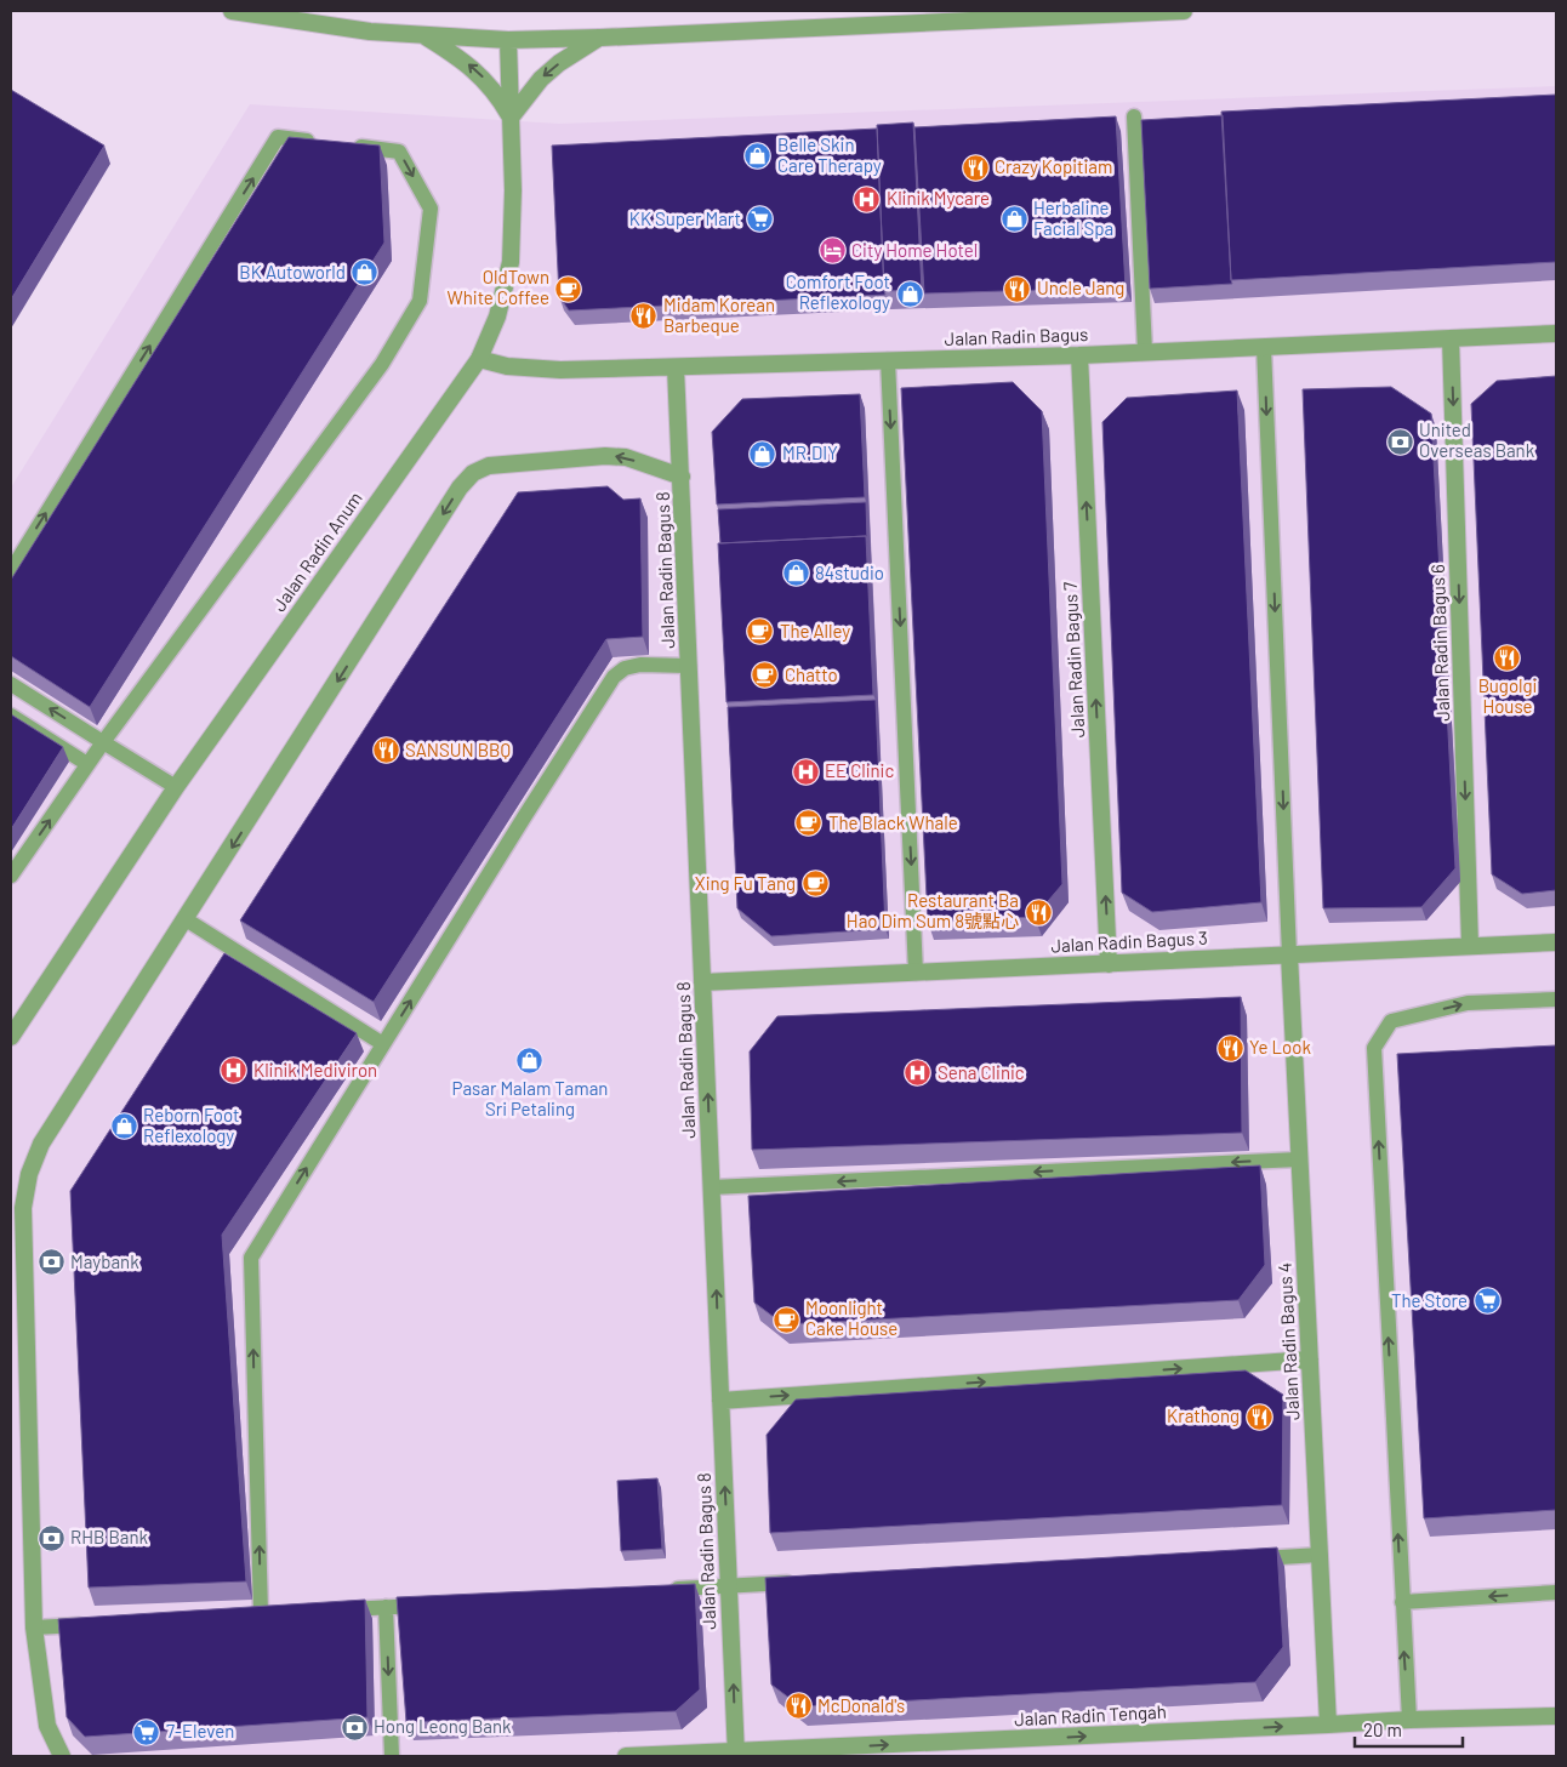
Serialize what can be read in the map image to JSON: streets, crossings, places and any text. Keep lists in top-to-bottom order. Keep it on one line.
{"streets":{"street":["Jalan Radin Bagus","Jalan Radin Anum","Jalan Radin Bagus 8","Jalan Radin Bagus 6","Jalan Radin Bagus 7","Jalan Radin Bagus 3","Jalan Radin Bagus 4","Jalan Radin Tengah"]},"crossings":[["Jalan Radin Bagus","Jalan Radin Anum"],["Jalan Radin Bagus","Jalan Radin Bagus 8"],["Jalan Radin Bagus","Jalan Radin Bagus 6"],["Jalan Radin Bagus","Jalan Radin Bagus 7"],["Jalan Radin Bagus 8","Jalan Radin Bagus 3"],["Jalan Radin Bagus 8","Jalan Radin Tengah"],["Jalan Radin Bagus 6","Jalan Radin Bagus 3"],["Jalan Radin Bagus 7","Jalan Radin Bagus 3"],["Jalan Radin Bagus 3","Jalan Radin Bagus 4"],["Jalan Radin Bagus 4","Jalan Radin Tengah"]],"one_way":["Jalan Radin Bagus 8","Jalan Radin Bagus 6","Jalan Radin Bagus 7","Jalan Radin Tengah"],"places":{"shop":["Belle Skin Care Therapy","Herbaline Facial Spa","BK Autoworld","Comfort Foot Reflexology","MR.DIY","84studio","Pasar Malam Taman Sri Petaling","Reborn Foot Reflexology"],"restaurant":["Crazy Kopitiam","Uncle Jang","Midam Korean Barbeque","Bugolgi House","SANSUN BBQ","Restaurant Ba Hao Dim Sum 8號點心","Ye Look","Krathong","McDonald's"],"hospital":["Klinik Mycare","EE Clinic","Klinik Mediviron","Sena Clinic"],"supermarket":["KK Super Mart","The Store","7-Eleven"],"hotel":["City Home Hotel"],"cafe":["OldTown White Coffee","The Alley","Chatto","The Black Whale","Xing Fu Tang","Moonlight Cake House"],"bank":["United Overseas Bank","Maybank","RHB Bank","Hong Leong Bank"]},"scale_bar":"20 m"}
